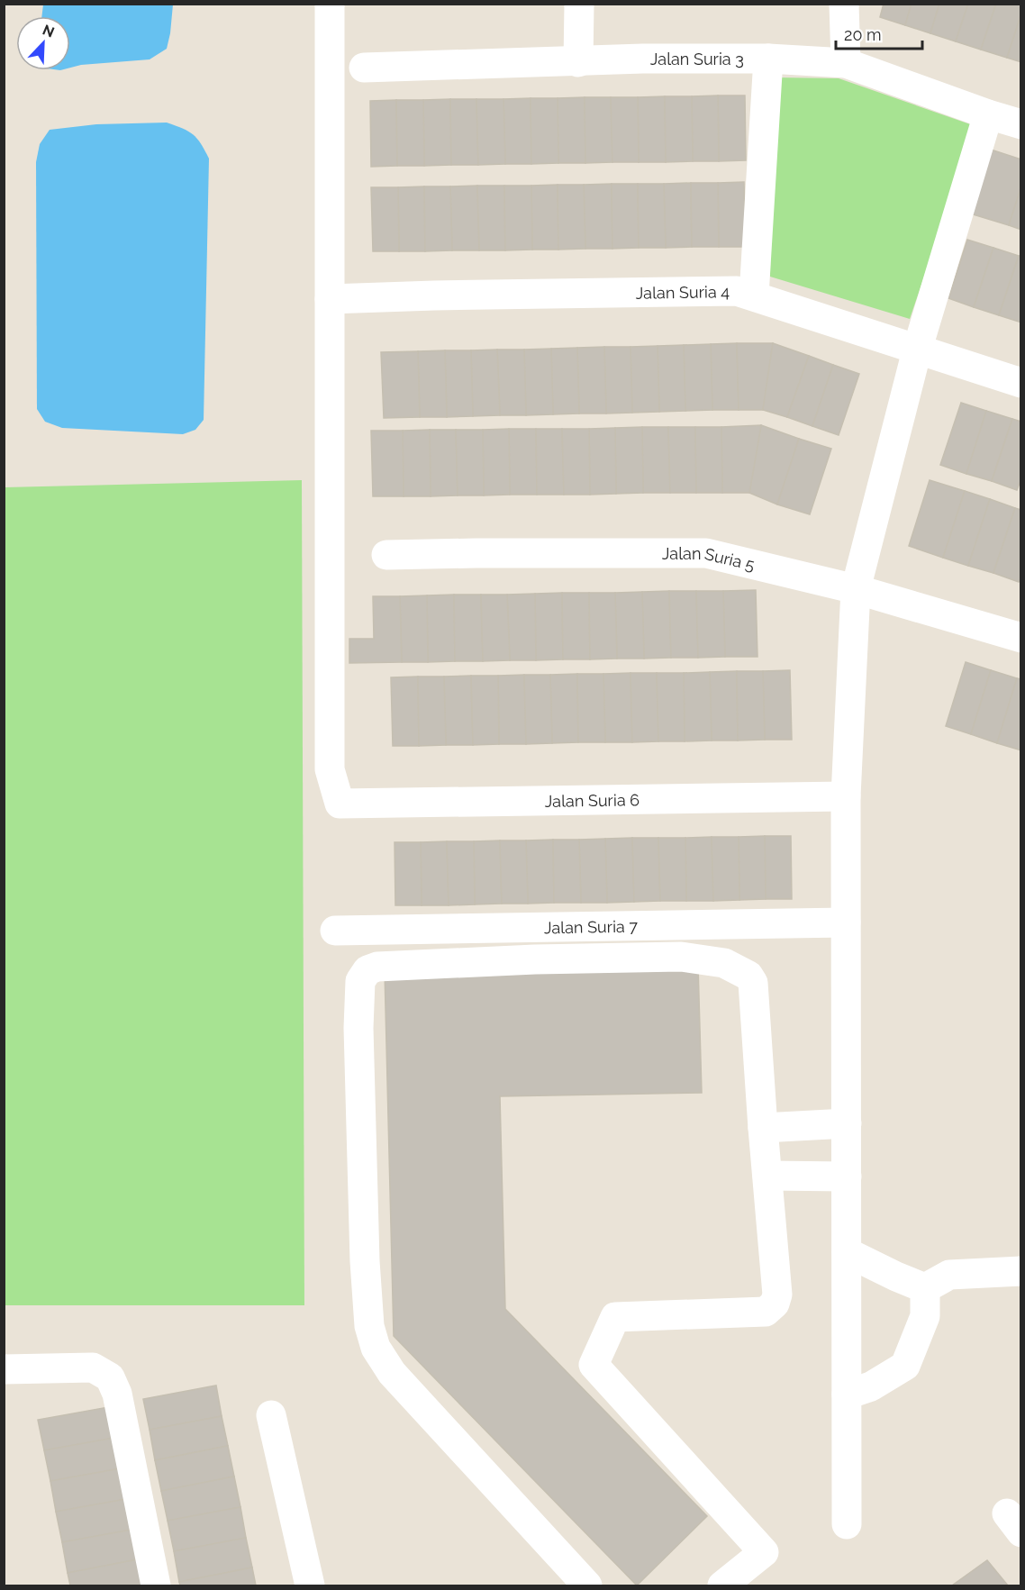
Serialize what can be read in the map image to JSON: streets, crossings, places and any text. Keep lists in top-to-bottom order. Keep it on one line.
{"streets":{"street":["Jalan Suria 3","Jalan Suria 4","Jalan Suria 5","Jalan Suria 6","Jalan Suria 7"]},"crossings":[["Jalan Suria 4","Jalan Suria 6"]],"scale_bar":"20 m","north":"top right"}
